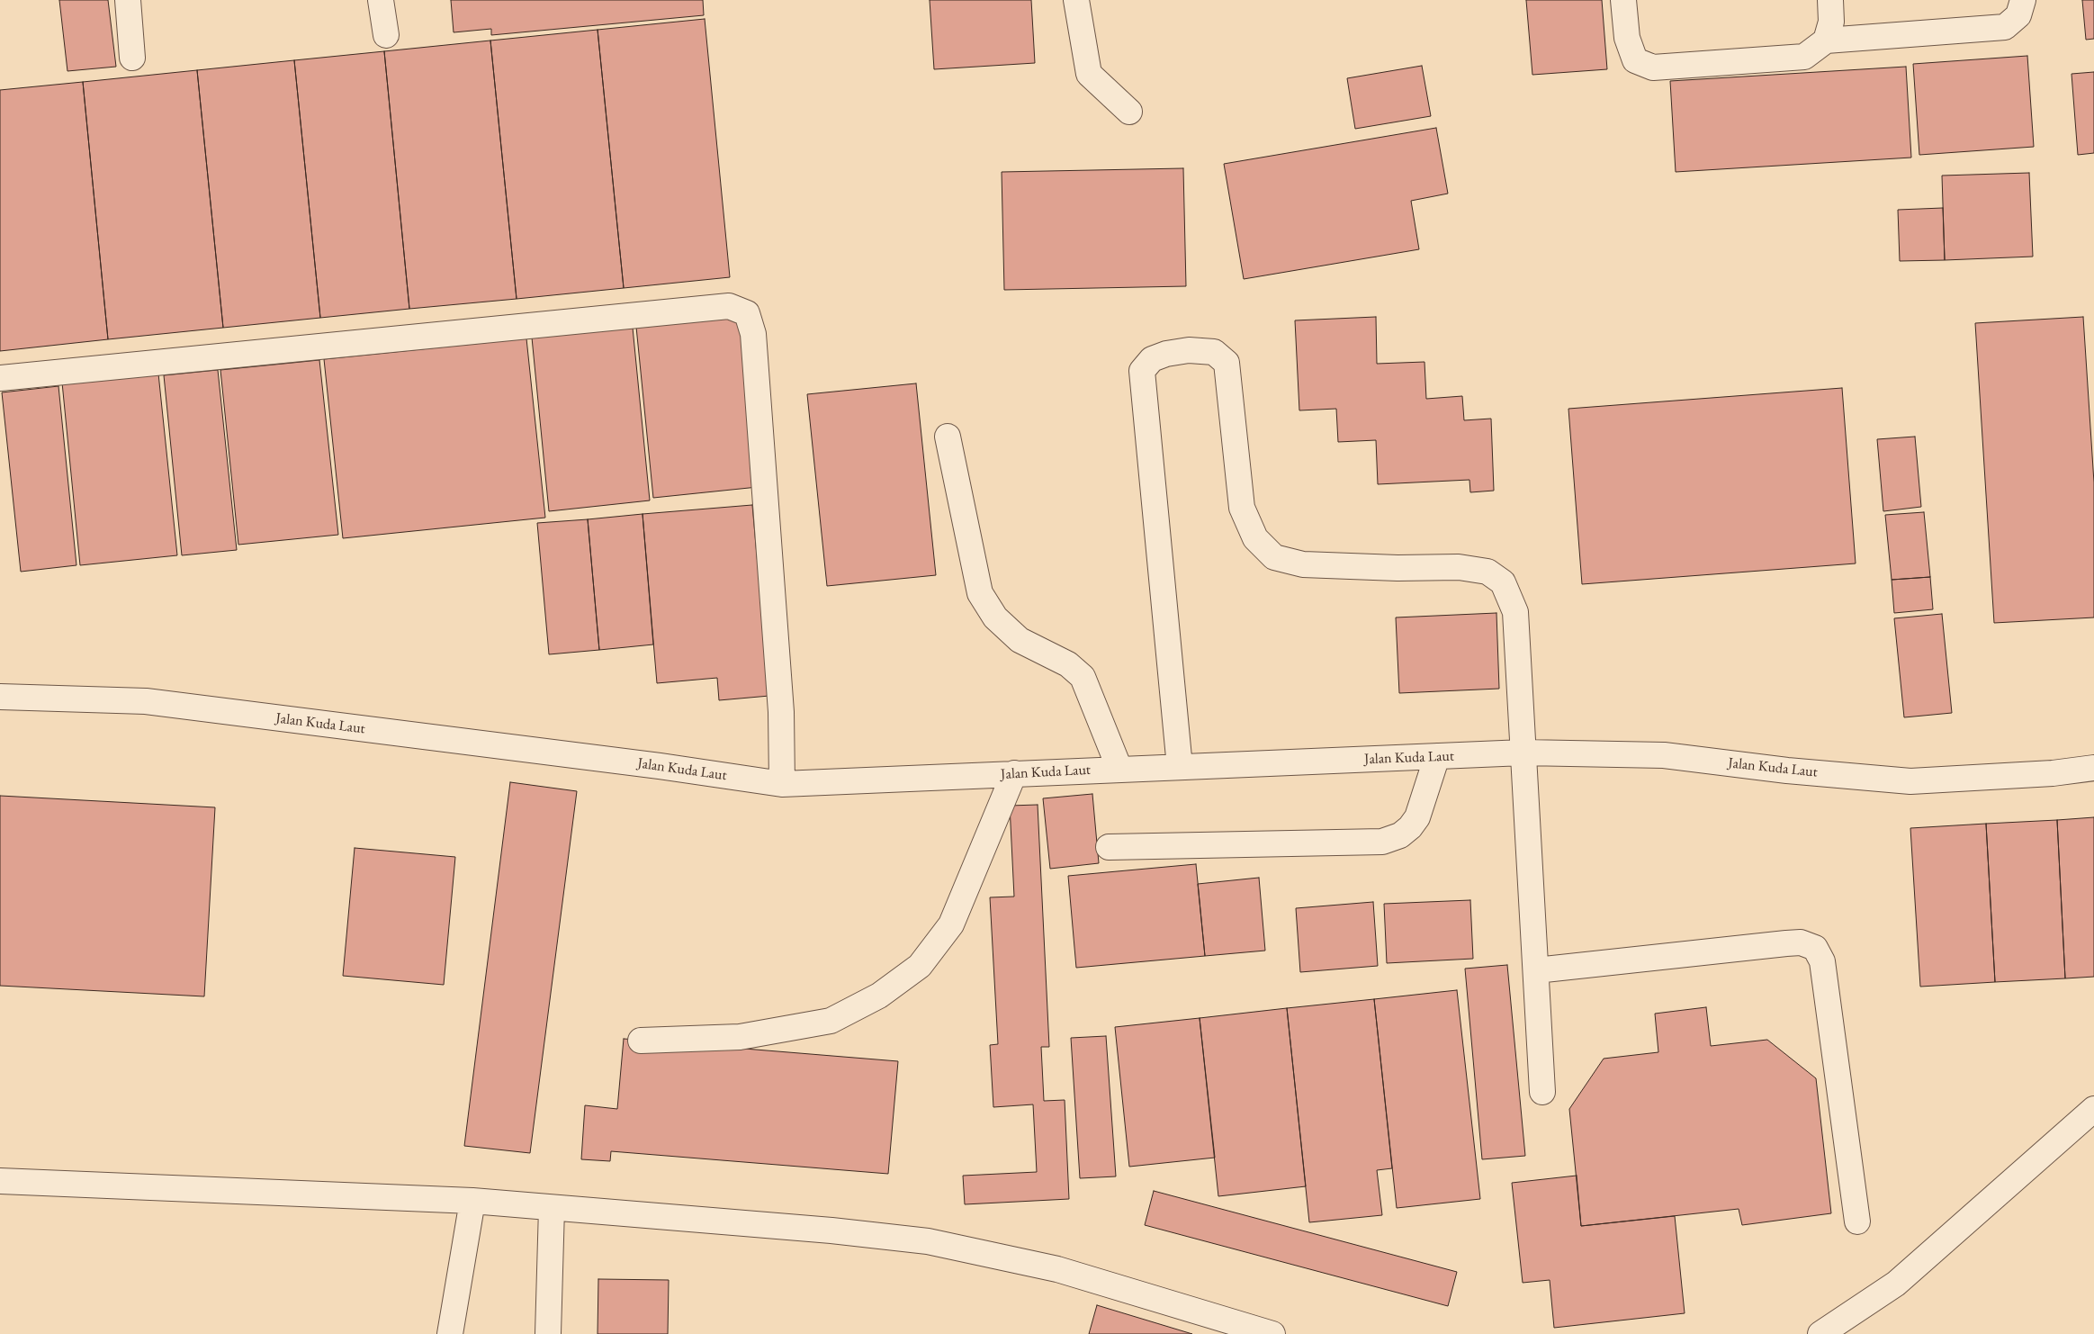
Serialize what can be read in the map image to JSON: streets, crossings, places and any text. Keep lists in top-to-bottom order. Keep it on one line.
{"streets":{"lane":["Jalan Kuda Laut"]}}
